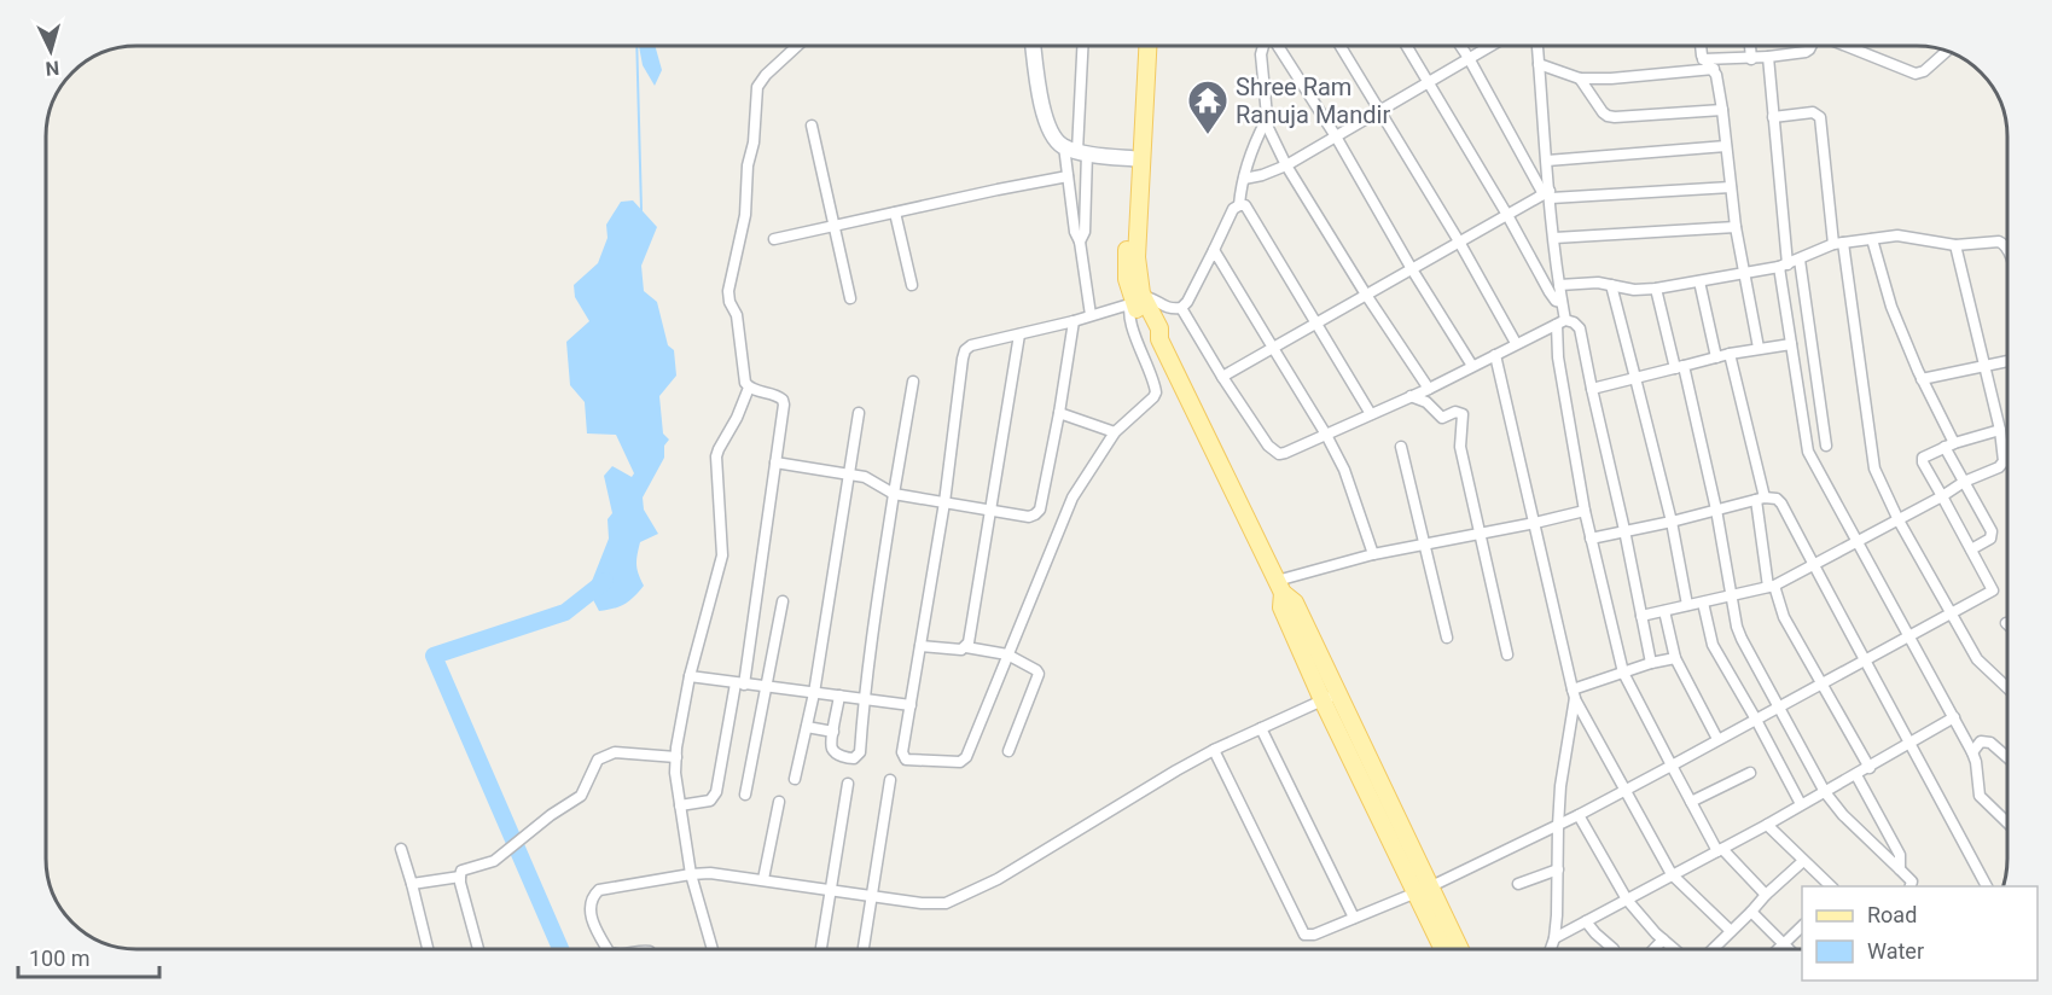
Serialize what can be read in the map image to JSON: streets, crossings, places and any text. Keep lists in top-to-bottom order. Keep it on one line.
{"places":{"temple":["Shree Ram Ranuja Mandir"]},"legend":["Road","Water"],"scale_bar":"100 m","north":"bottom"}
